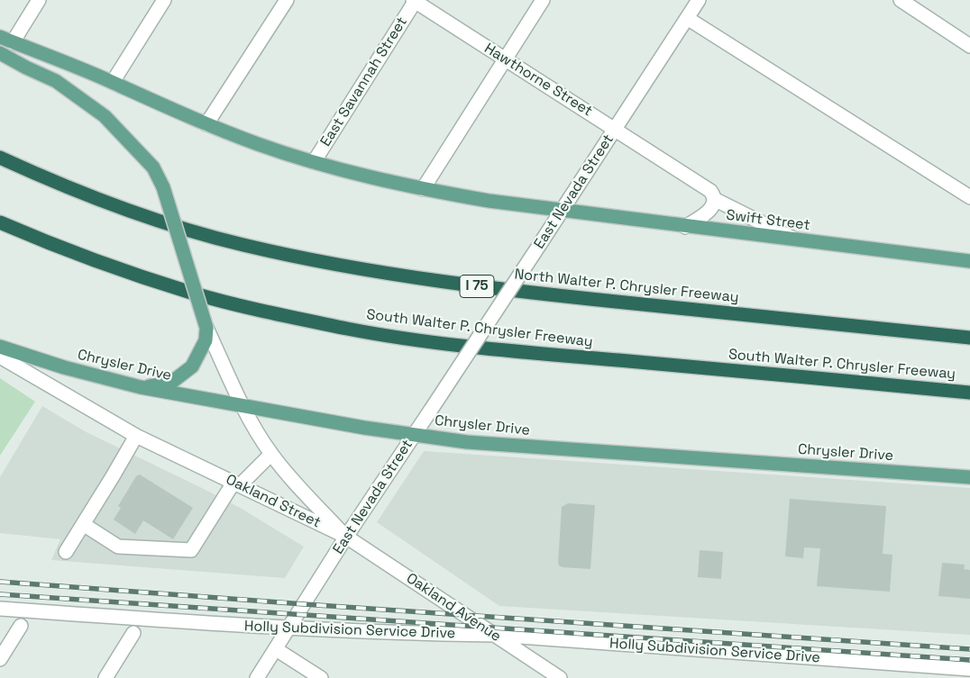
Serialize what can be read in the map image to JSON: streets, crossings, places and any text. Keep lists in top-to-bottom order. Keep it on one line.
{"streets":{"highway":["I 75","North Walter P. Chrysler Freeway","South Walter P. Chrysler Freeway"],"main road":["Swift Street","Chrysler Drive"],"street":["Hawthorne Street","East Savannah Street","East Nevada Street","Oakland Street","Oakland Avenue","Holly Subdivision Service Drive"]},"crossings":[["Hawthorne Street","East Savannah Street"],["Hawthorne Street","East Nevada Street"],["Hawthorne Street","Swift Street"],["East Nevada Street","Swift Street"],["East Nevada Street","Chrysler Drive"],["East Nevada Street","Oakland Street"],["East Nevada Street","Oakland Avenue"],["East Nevada Street","Holly Subdivision Service Drive"],["Chrysler Drive","Oakland Street"],["Oakland Street","Oakland Avenue"],["Oakland Avenue","Holly Subdivision Service Drive"]]}
